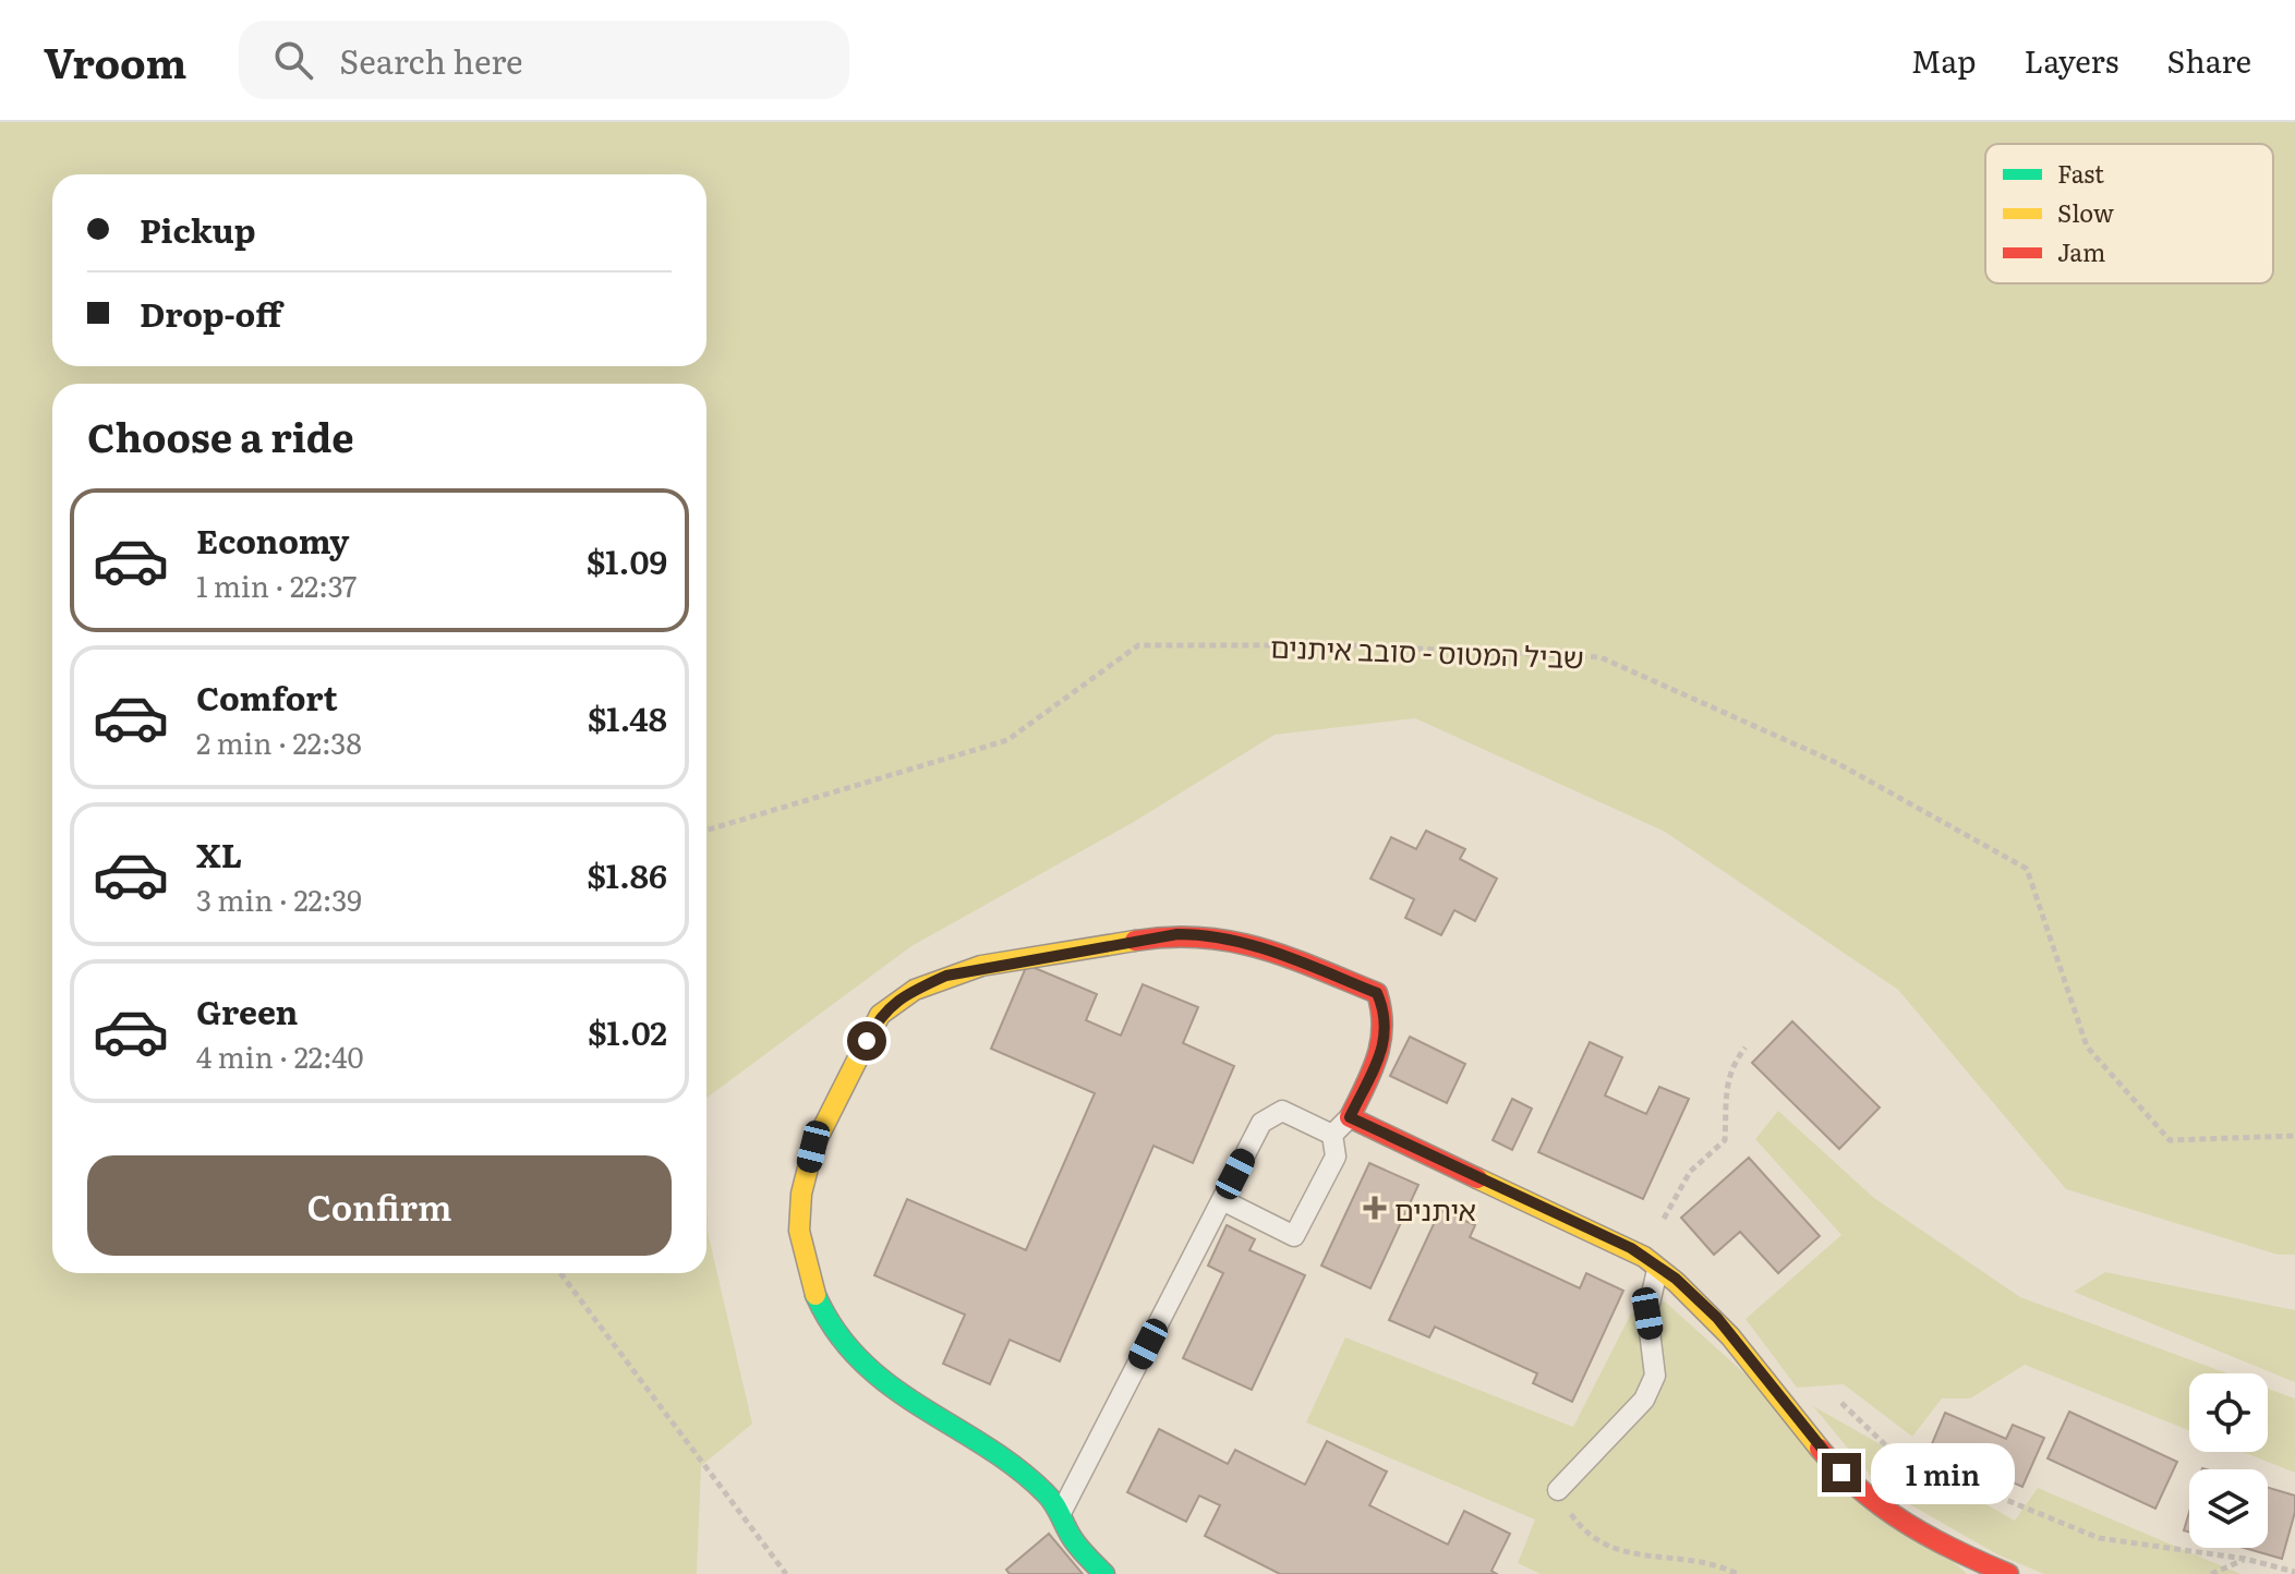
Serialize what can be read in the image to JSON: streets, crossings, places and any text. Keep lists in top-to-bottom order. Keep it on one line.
{"streets":{"path":["שביל המטוס - סובב איתנים"]},"places":{"health":["איתנים"]},"legend":["Fast","Slow","Jam"],"page":{"header":"Vroom","search":"Search here","nav":["Map","Layers","Share"],"banner":["Pickup","Drop-off"],"heading":"Choose a ride","list":[{"name":"Economy","note":"1 min · 22:37","value":"$1.09"},{"name":"Comfort","note":"2 min · 22:38","value":"$1.48"},{"name":"XL","note":"3 min · 22:39","value":"$1.86"},{"name":"Green","note":"4 min · 22:40","value":"$1.02"}],"buttons":"Confirm","bubble":"1 min"}}
